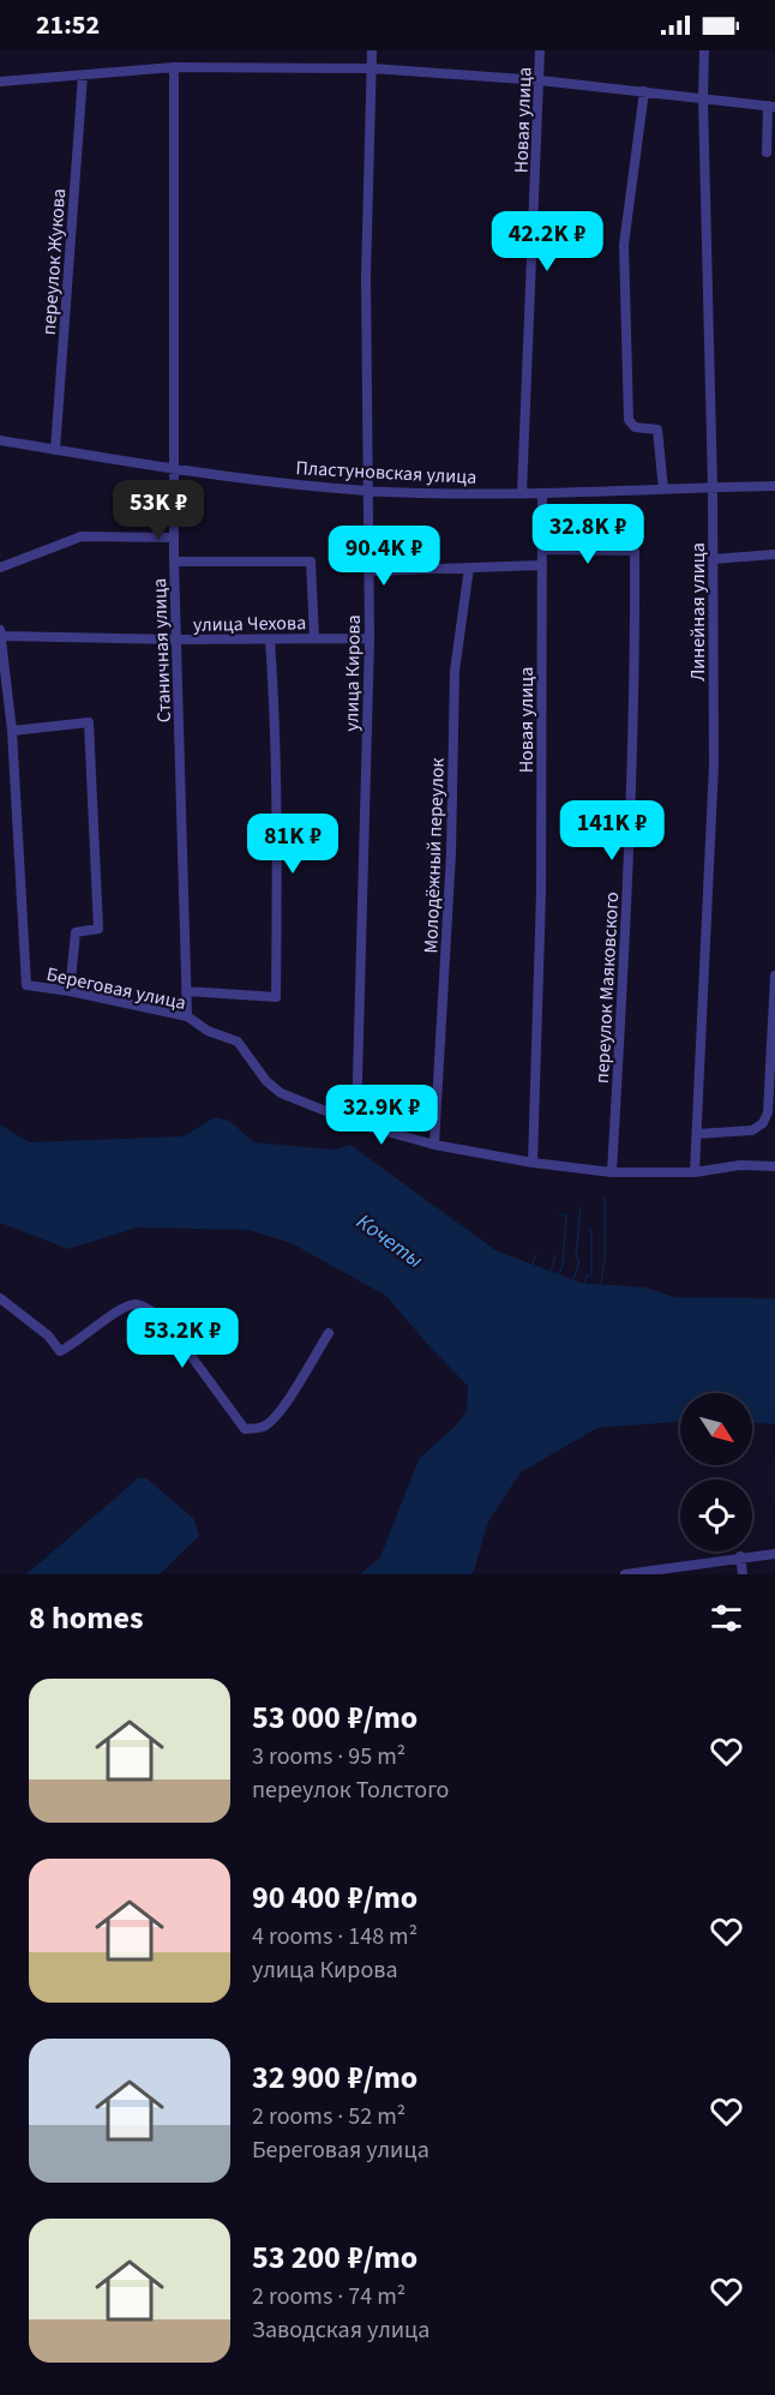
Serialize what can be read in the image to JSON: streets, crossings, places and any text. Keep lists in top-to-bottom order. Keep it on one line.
{"streets":{"street":["Новая улица","переулок Жукова","Пластуновская улица","Линейная улица","улица Чехова","Станичная улица","улица Кирова","Молодёжный переулок","Береговая улица","переулок Маяковского"]},"crossings":[["Новая улица","Пластуновская улица"],["Новая улица","Береговая улица"],["Новая улица","переулок Маяковского"],["переулок Жукова","Пластуновская улица"],["Пластуновская улица","Линейная улица"],["Пластуновская улица","Станичная улица"],["Пластуновская улица","улица Кирова"],["Линейная улица","Береговая улица"],["улица Чехова","Станичная улица"],["улица Чехова","улица Кирова"],["улица Чехова","Береговая улица"],["Станичная улица","Береговая улица"],["улица Кирова","Береговая улица"],["Молодёжный переулок","Береговая улица"],["Береговая улица","переулок Маяковского"]],"water":["Кочеты"],"north":"bottom right","page":{"status":"21:52","price":["42.2K ₽","53K ₽","32.8K ₽","90.4K ₽","141K ₽","81K ₽","32.9K ₽","53.2K ₽"],"heading":"8 homes","list":[{"name":"53 000 ₽/mo","note":"3 rooms · 95 m² · переулок Толстого"},{"name":"90 400 ₽/mo","note":"4 rooms · 148 m² · улица Кирова"},{"name":"32 900 ₽/mo","note":"2 rooms · 52 m² · Береговая улица"},{"name":"53 200 ₽/mo","note":"2 rooms · 74 m² · Заводская улица"}]}}
